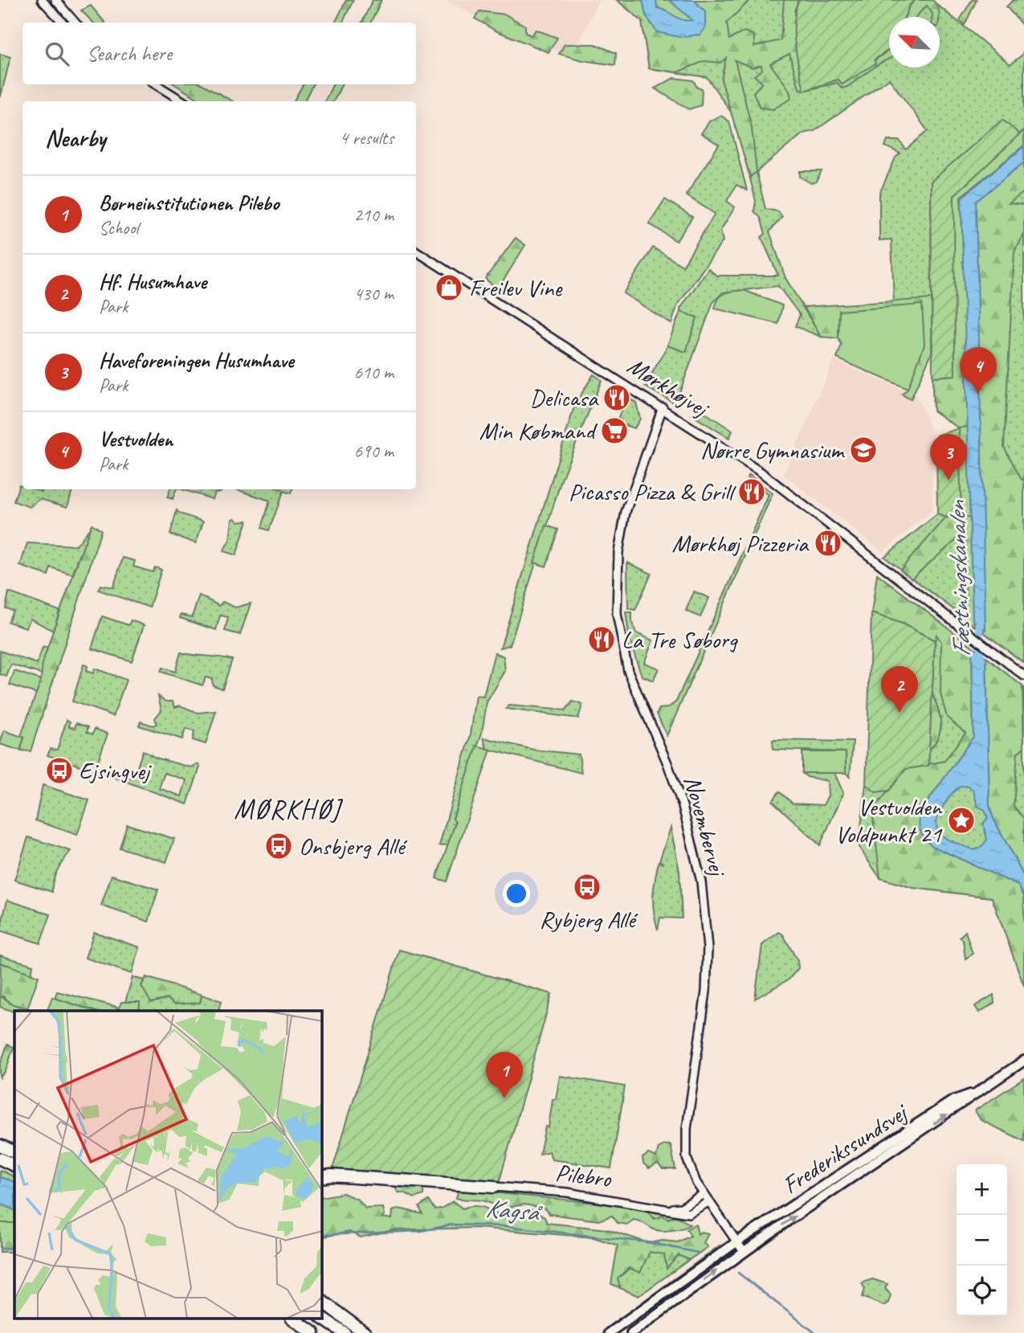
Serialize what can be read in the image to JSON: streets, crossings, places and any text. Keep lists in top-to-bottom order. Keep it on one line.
{"streets":{"main road":["Frederikssundsvej"],"street":["Mørkhøjvej","Novembervej","Pilebro"]},"crossings":[["Mørkhøjvej","Novembervej"],["Novembervej","Frederikssundsvej"],["Novembervej","Pilebro"]],"districts":["MØRKHØJ"],"water":["Fæstningskanalen","Kagså"],"places":{"shop":["Freilev Vine"],"restaurant":["Delicasa","Picasso Pizza & Grill","Mørkhøj Pizzeria","La Tre Søborg"],"supermarket":["Min Købmand"],"school or university":["Nørre Gymnasium"],"bus stop":["Ejsingvej","Onsbjerg Allé","Rybjerg Allé"],"place":["Vestvolden Voldpunkt 21"]},"north":"top left","page":{"search":"Search here","heading":["Nearby","4 results"],"list":[{"mark":"1","name":"Børneinstitutionen Pilebo","note":"School","value":"210 m"},{"mark":"2","name":"Hf. Husumhave","note":"Park","value":"430 m"},{"mark":"3","name":"Haveforeningen Husumhave","note":"Park","value":"610 m"},{"mark":"4","name":"Vestvolden","note":"Park","value":"690 m"}],"pins":["4","3","2","1"],"map_buttons":["+","−"]}}
